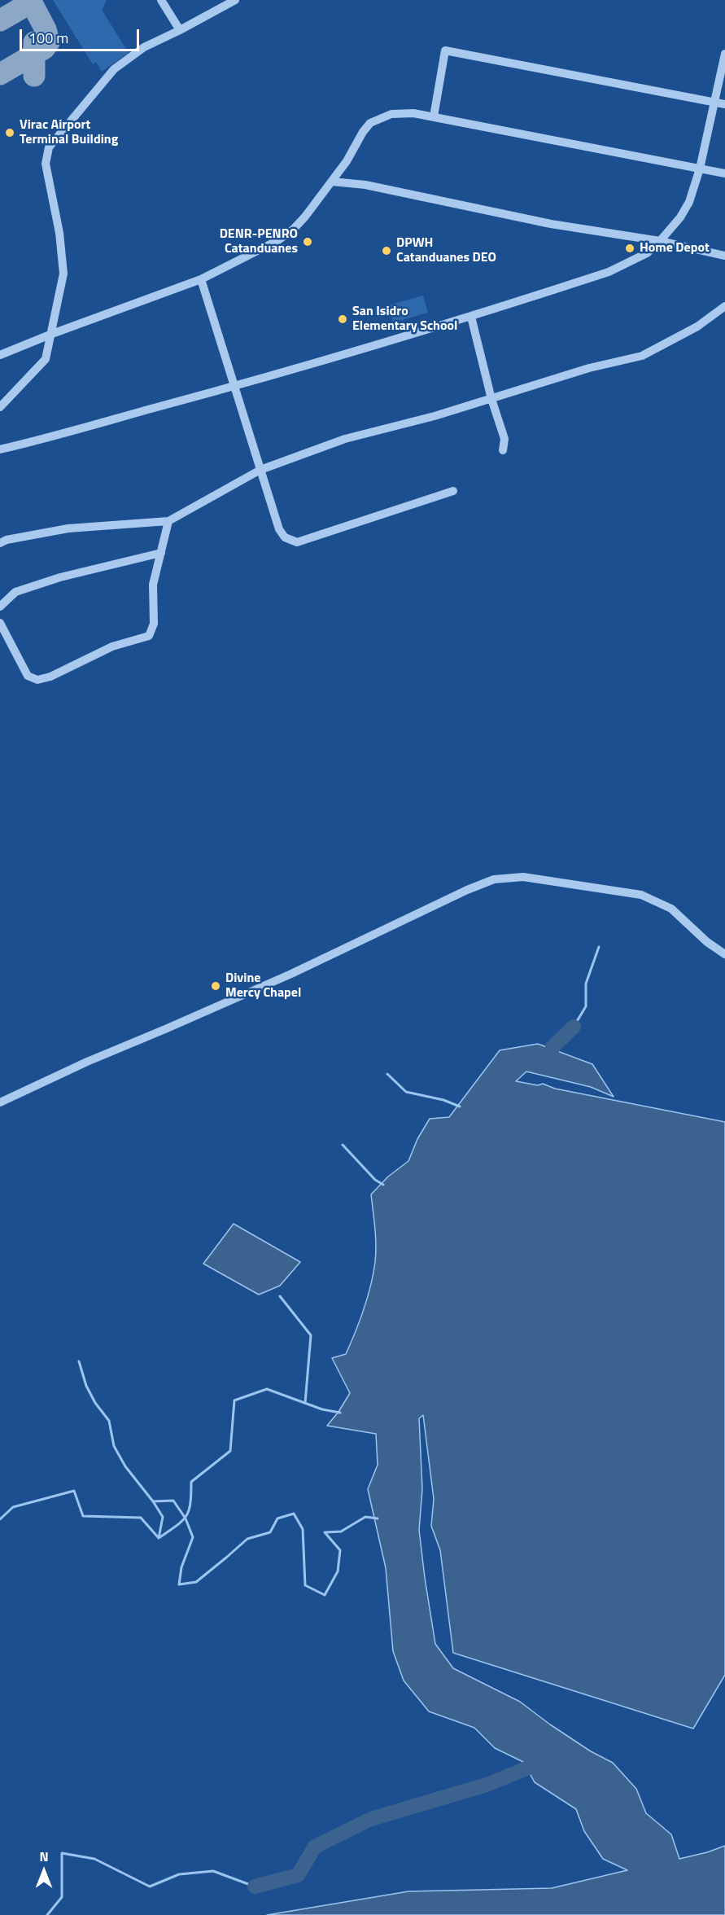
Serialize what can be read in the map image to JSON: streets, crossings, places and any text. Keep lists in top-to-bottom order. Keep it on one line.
{"places":["Virac Airport Terminal Building","DENR-PENRO Catanduanes","Home Depot","DPWH Catanduanes DEO","San Isidro Elementary School","Divine Mercy Chapel"],"scale_bar":"100 m","north":"top"}
